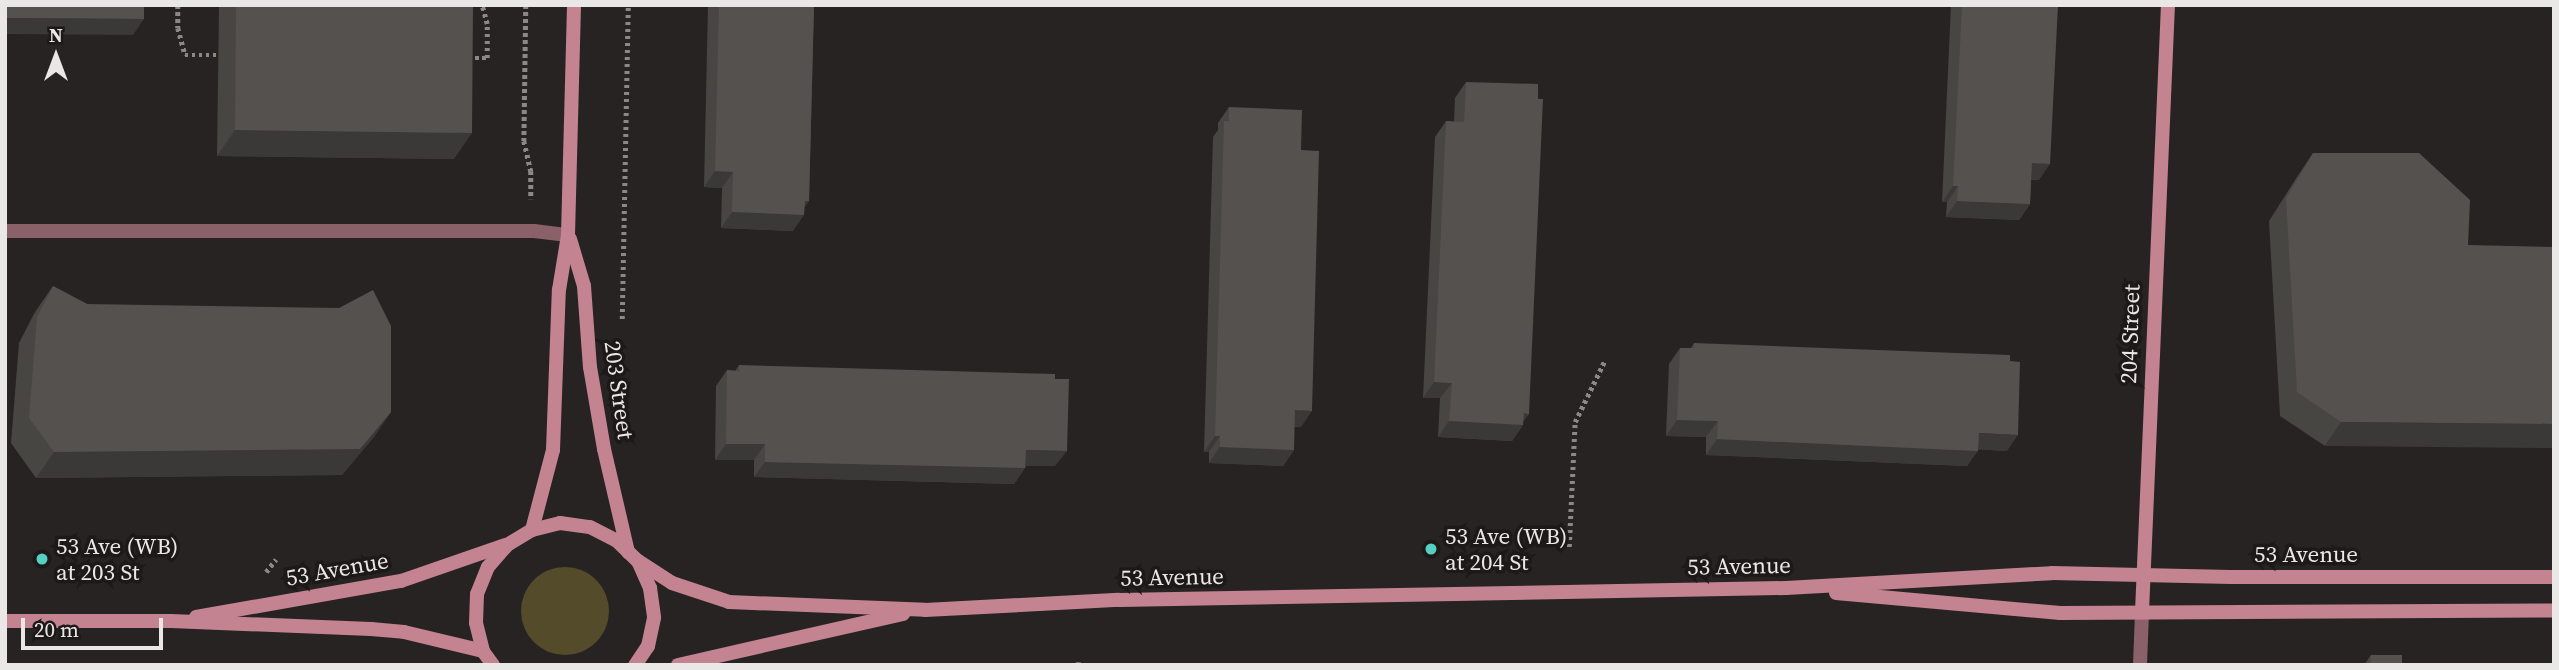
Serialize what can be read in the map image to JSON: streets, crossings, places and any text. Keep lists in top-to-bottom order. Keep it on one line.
{"streets":{"street":["204 Street","203 Street","53 Avenue"]},"crossings":[["204 Street","53 Avenue"],["203 Street","53 Avenue"]],"places":["53 Ave (WB) at 204 St","53 Ave (WB) at 203 St"],"scale_bar":"20 m","north":"top"}
